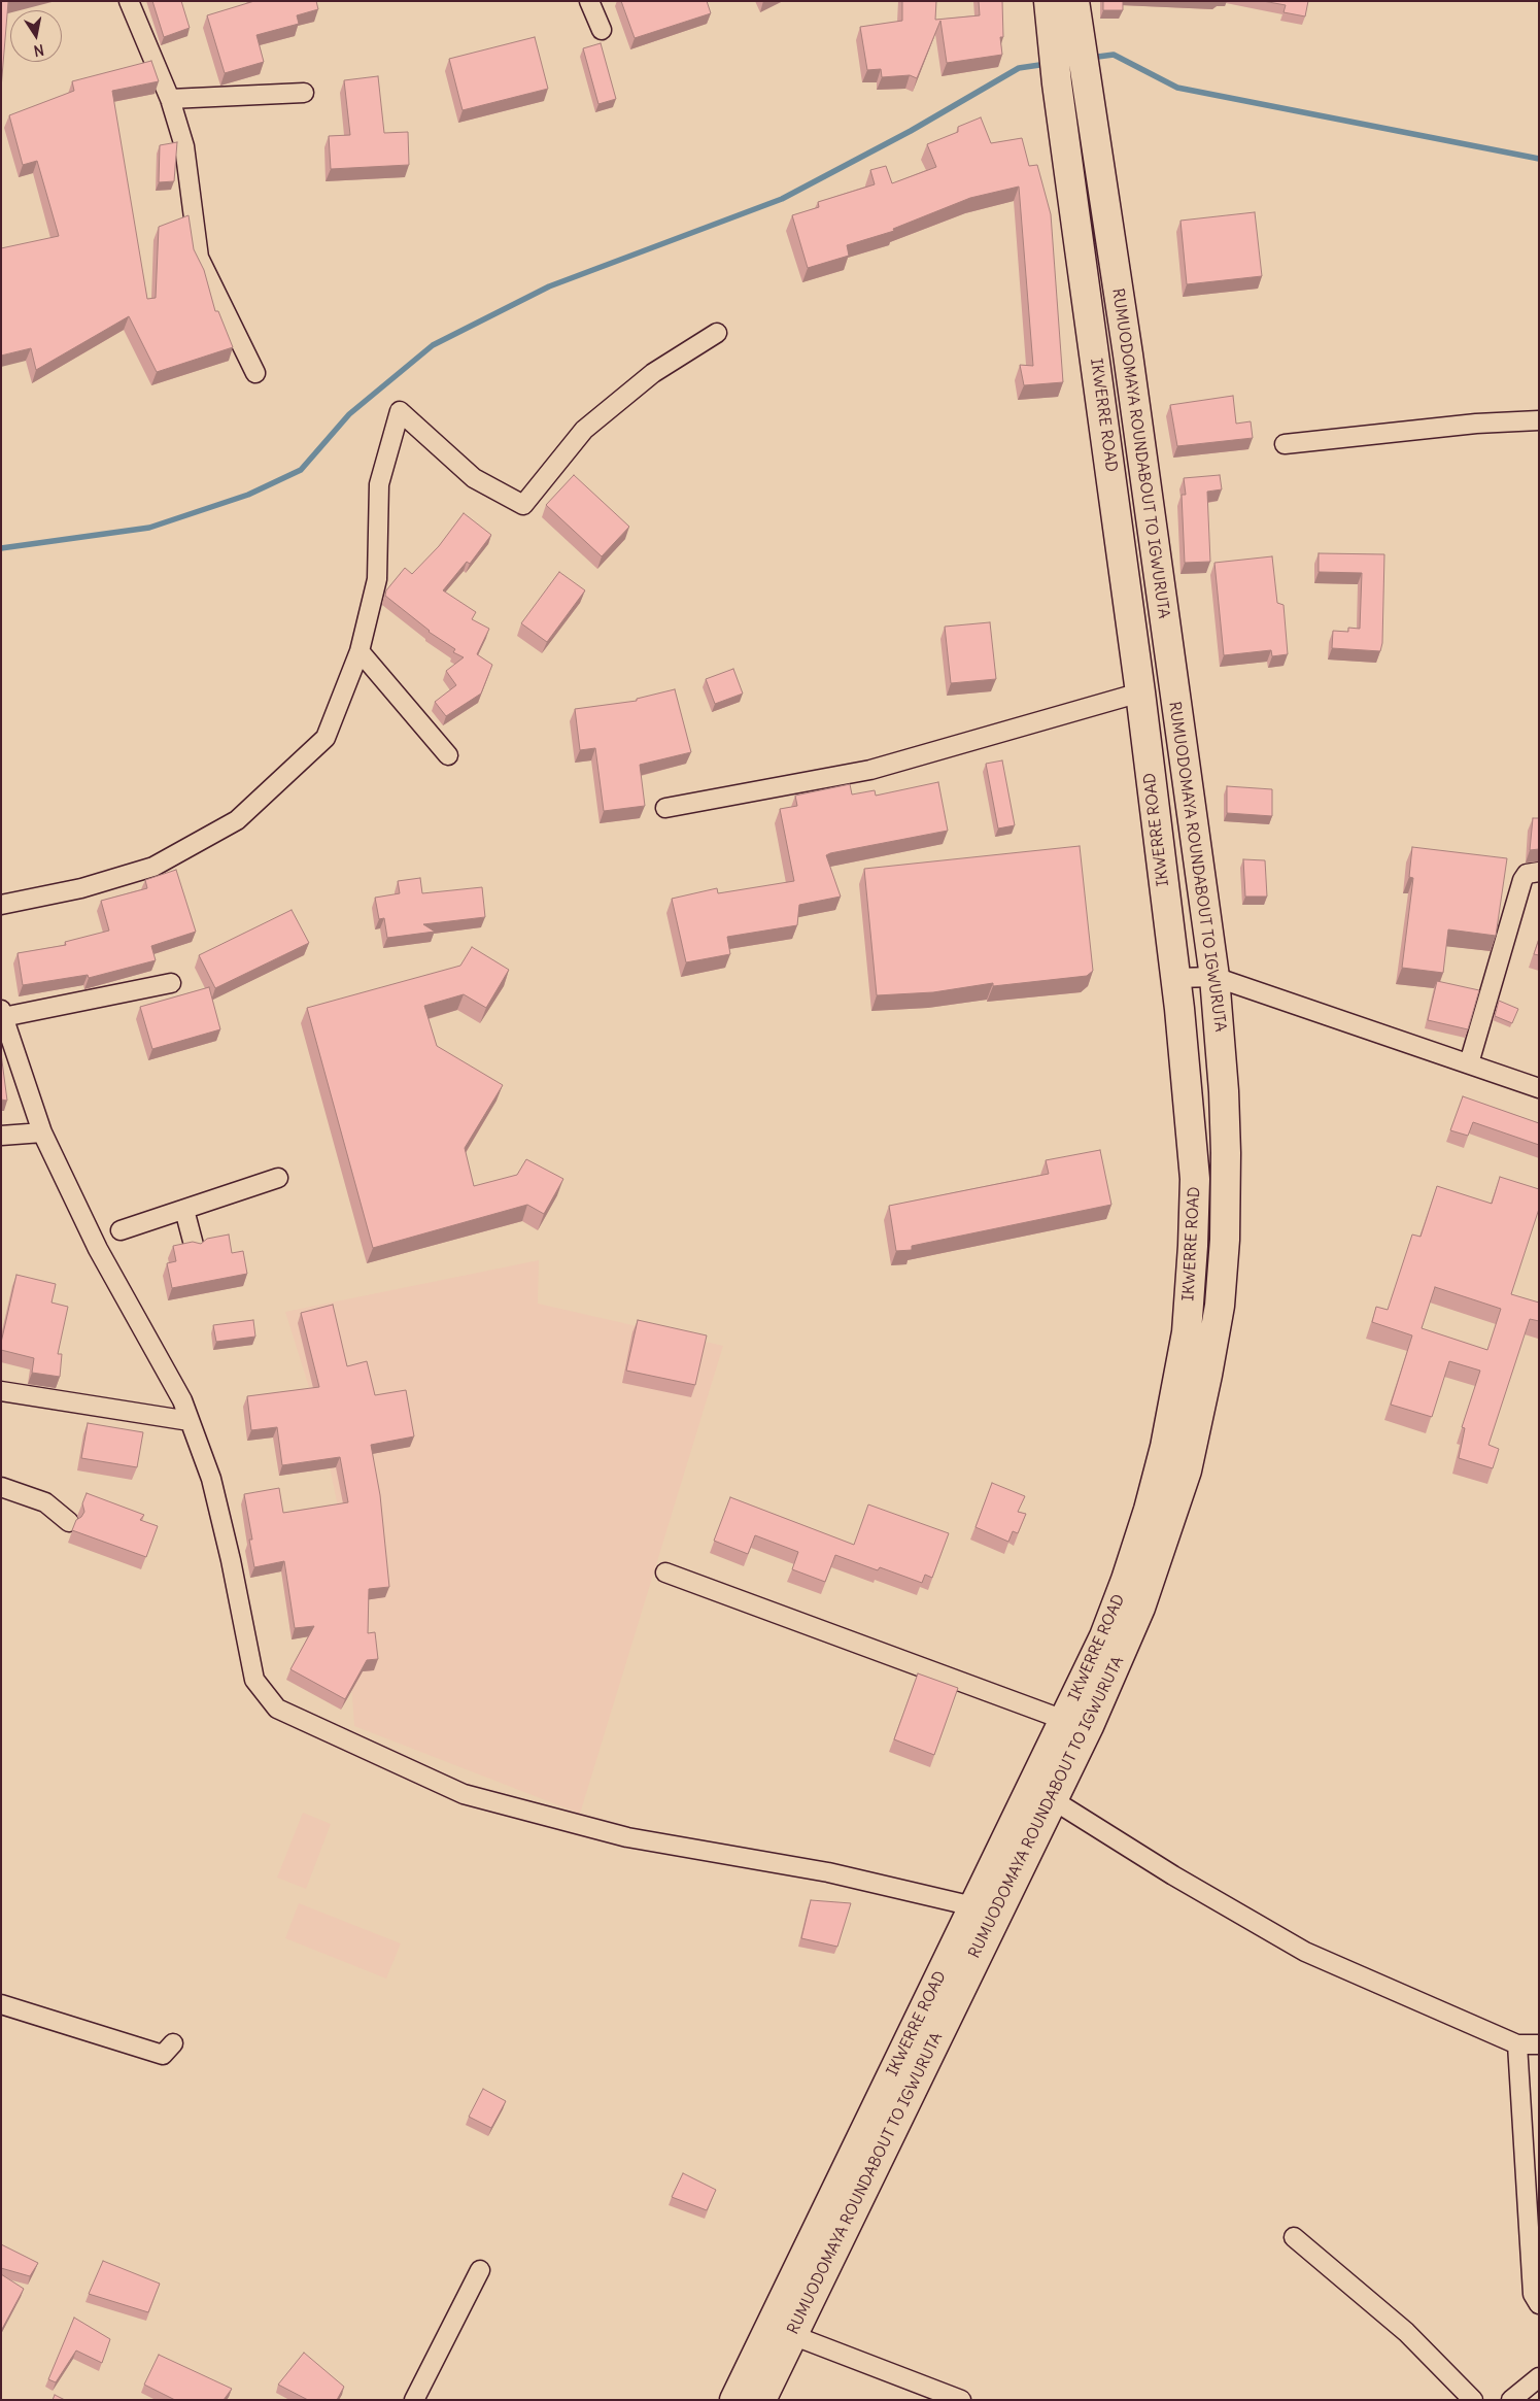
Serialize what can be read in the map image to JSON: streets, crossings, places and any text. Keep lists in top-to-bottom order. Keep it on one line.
{"streets":{"main road":["IKWERRE ROAD","RUMUODOMAYA ROUNDABOUT TO IGWURUTA"]},"north":"bottom"}
